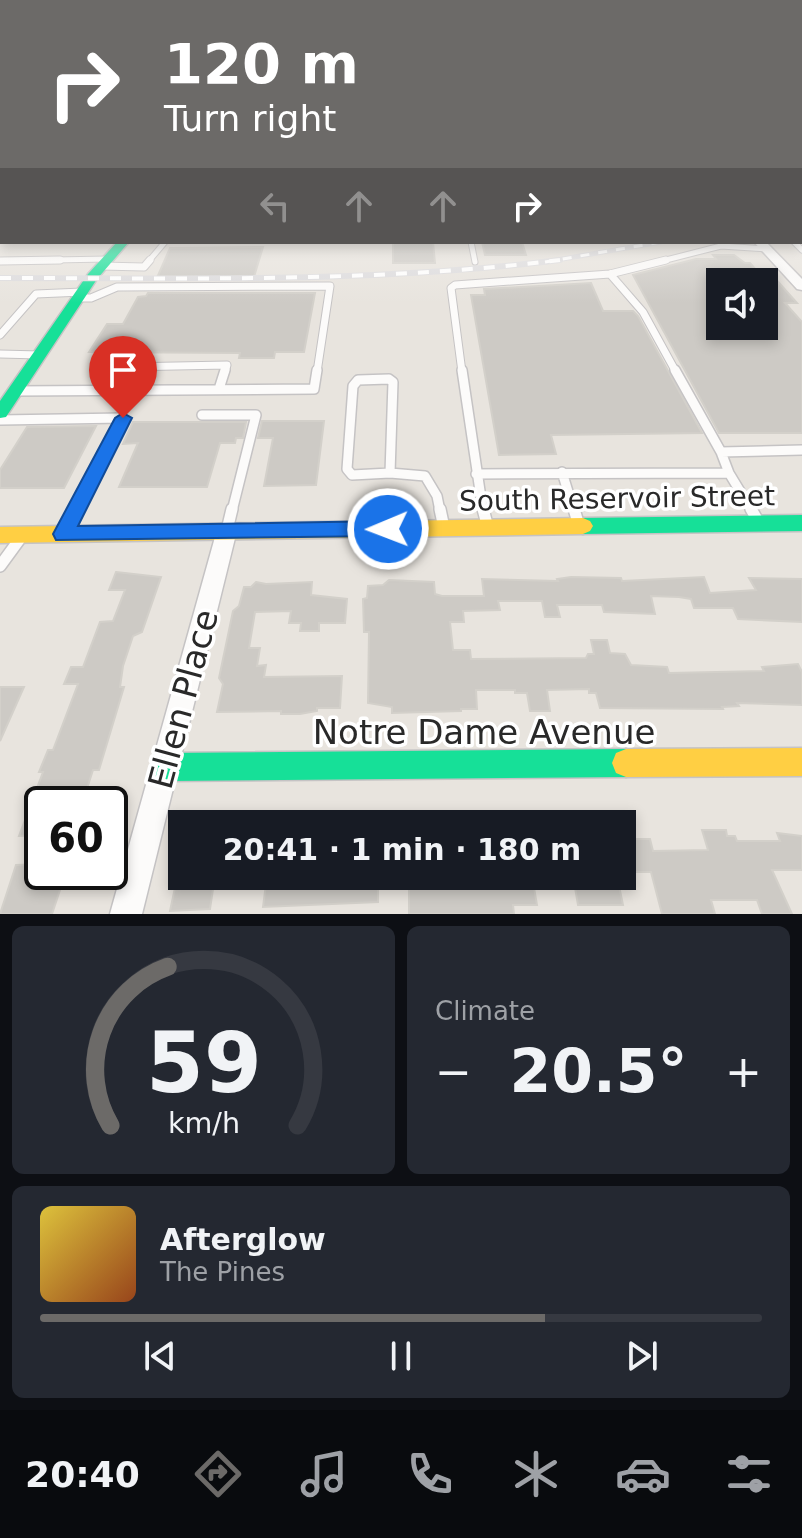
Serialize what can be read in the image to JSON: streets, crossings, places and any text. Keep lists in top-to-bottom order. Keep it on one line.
{"streets":{"street":["South Reservoir Street","Ellen Place","Notre Dame Avenue"]},"crossings":[["South Reservoir Street","Ellen Place"],["Ellen Place","Notre Dame Avenue"]],"page":{"turn":["120 m","Turn right"],"limit":"60","trip":"20:41 · 1 min · 180 m","tile":"Climate","heat":["−","20.5°","+"],"song":["Afterglow","The Pines"],"tabs":"20:40","gauge":["59","km/h"]}}
